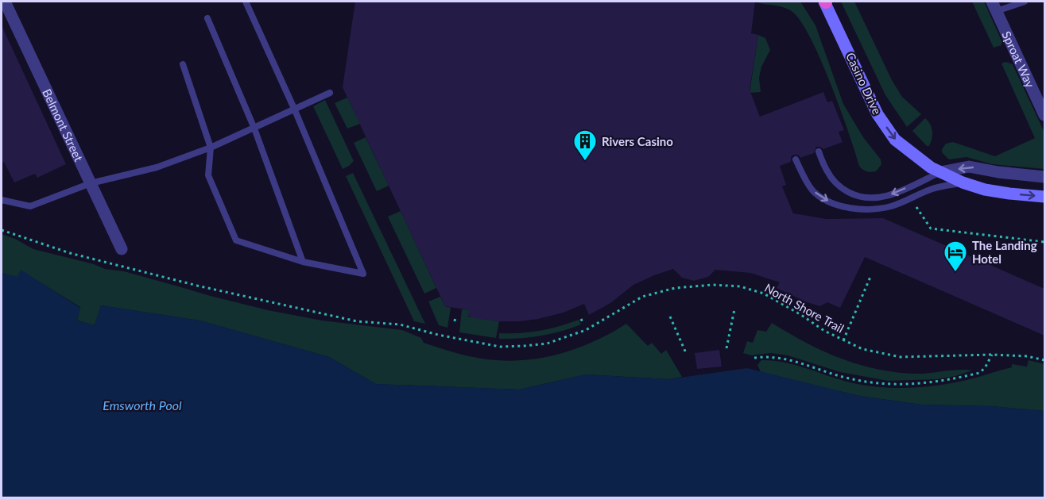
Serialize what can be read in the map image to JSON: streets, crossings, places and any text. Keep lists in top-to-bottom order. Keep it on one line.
{"streets":{"main road":["Casino Drive"],"street":["Sproat Way","Belmont Street"],"path":["North Shore Trail"]},"one_way":["Casino Drive"],"water":["Emsworth Pool"],"places":{"building":["Rivers Casino"],"hotel":["The Landing Hotel"]}}
